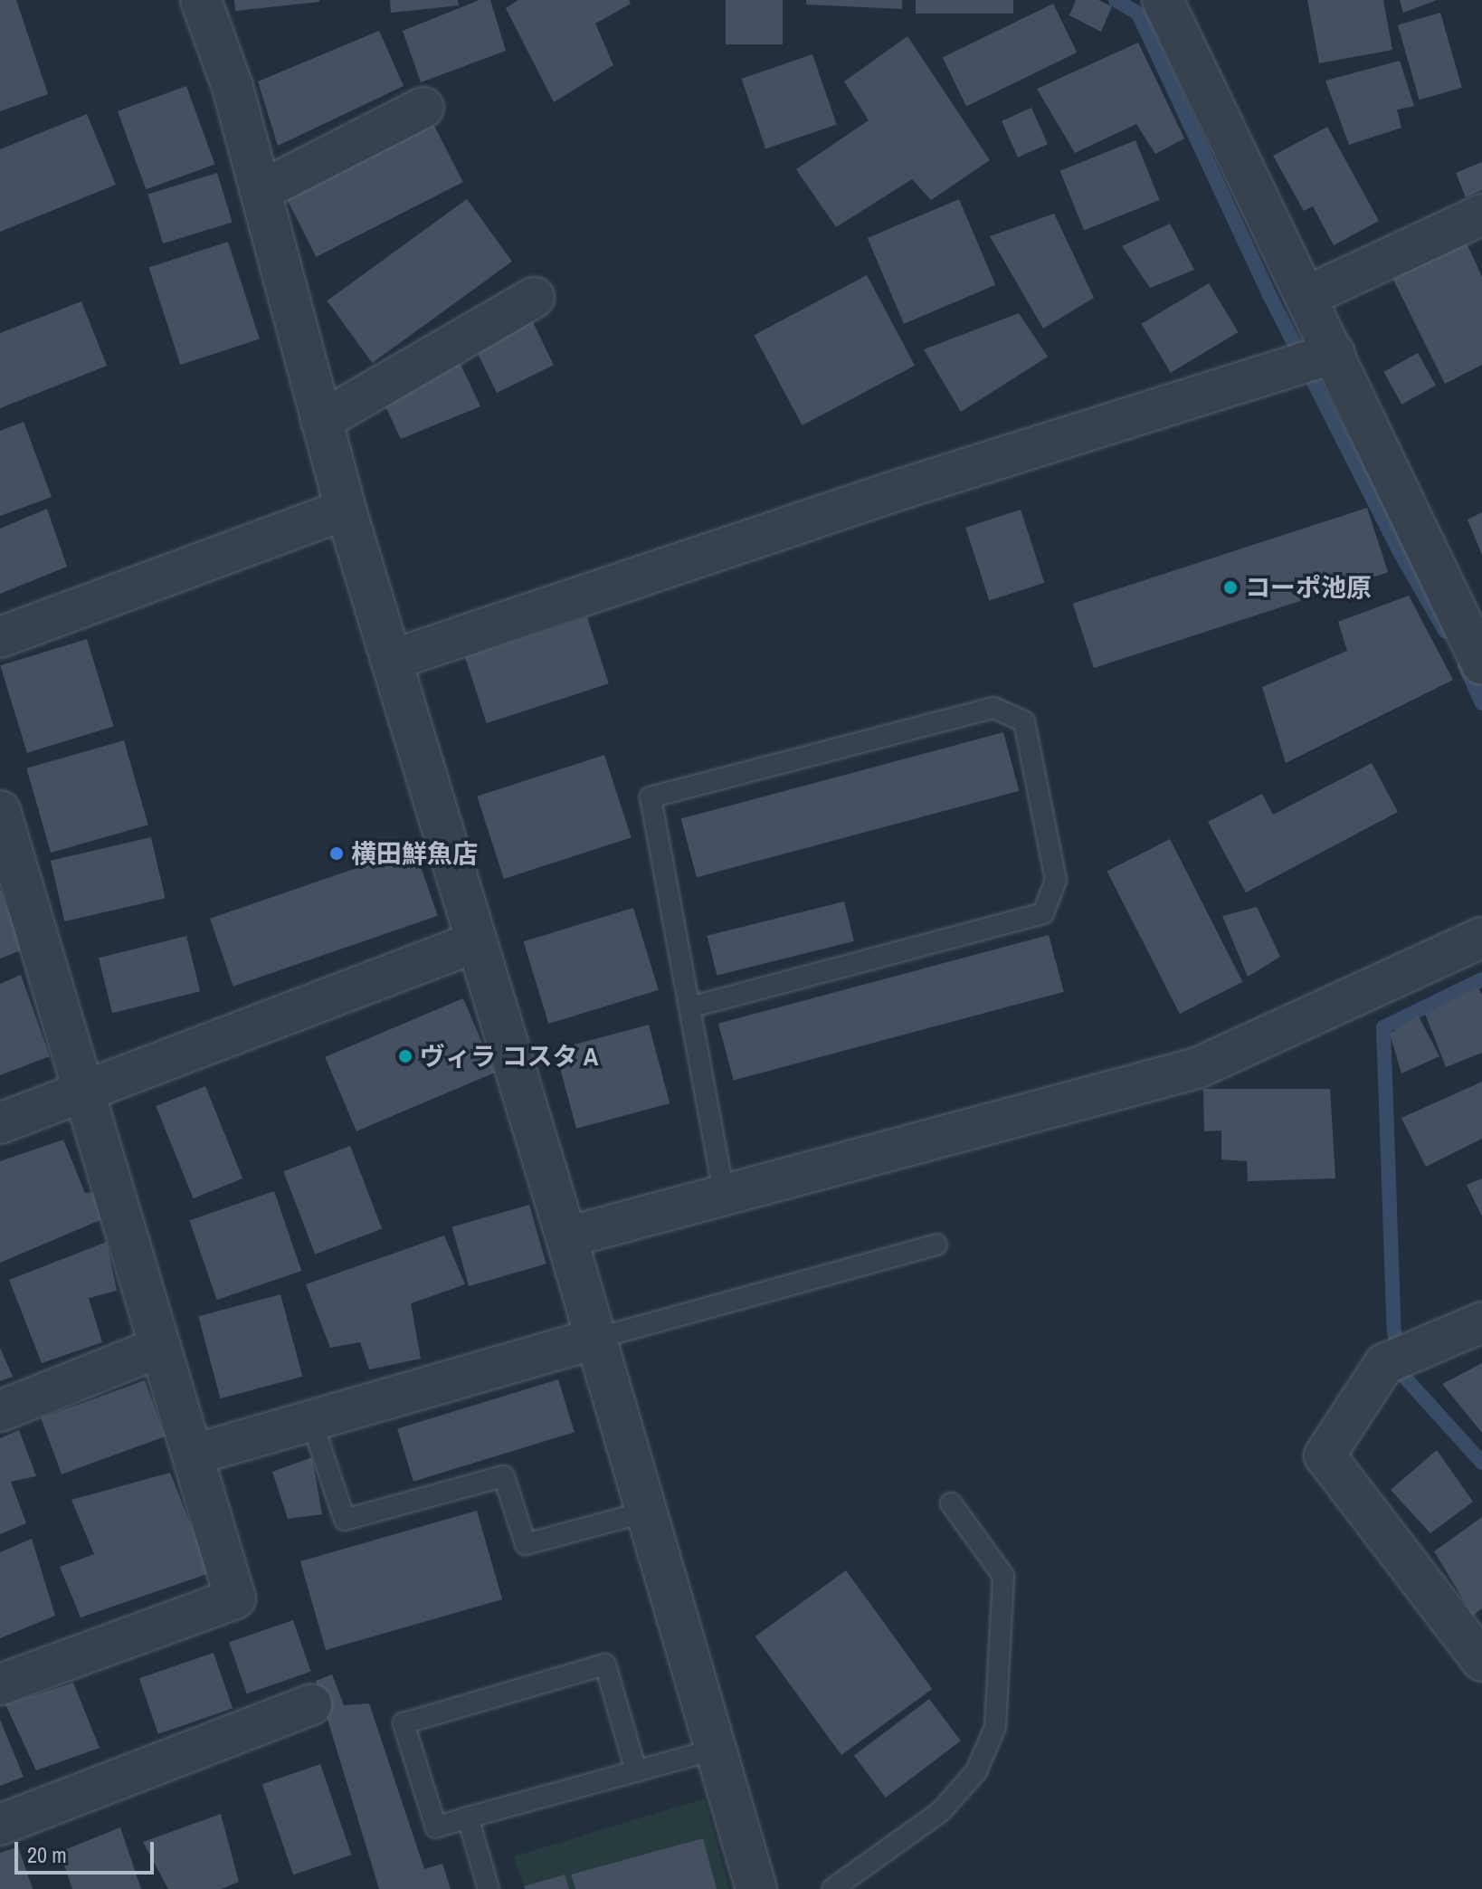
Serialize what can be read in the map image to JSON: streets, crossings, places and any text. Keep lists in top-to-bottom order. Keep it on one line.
{"places":["コーポ池原","横田鮮魚店","ヴィラ コスタ A"],"scale_bar":"20 m"}
